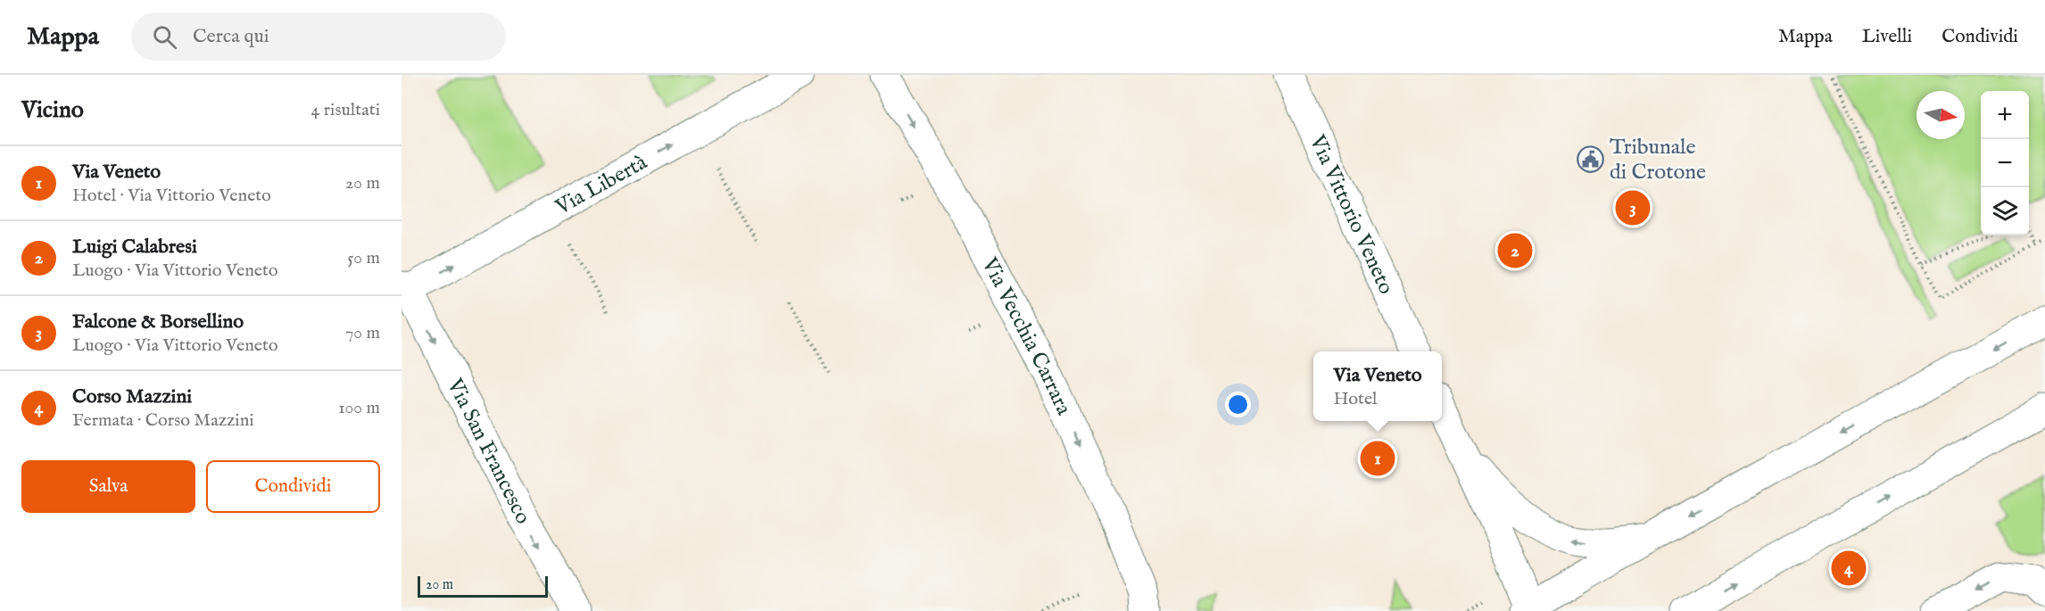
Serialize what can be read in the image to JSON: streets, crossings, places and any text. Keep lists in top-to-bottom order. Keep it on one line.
{"streets":{"street":["Via Libertà","Via Vittorio Veneto","Via Vecchia Carrara","Via San Francesco"]},"crossings":[["Via Libertà","Via San Francesco"]],"one_way":["Via Libertà","Via Vecchia Carrara","Via San Francesco"],"places":{"public building":["Tribunale di Crotone"]},"scale_bar":"20 m","north":"right","page":{"header":"Mappa","search":"Cerca qui","nav":["Mappa","Livelli","Condividi"],"heading":["Vicino","4 risultati"],"map_buttons":["+","−"],"list":[{"mark":"1","name":"Via Veneto","note":"Hotel · Via Vittorio Veneto","value":"20 m"},{"mark":"2","name":"Luigi Calabresi","note":"Luogo · Via Vittorio Veneto","value":"50 m"},{"mark":"3","name":"Falcone & Borsellino","note":"Luogo · Via Vittorio Veneto","value":"70 m"},{"mark":"4","name":"Corso Mazzini","note":"Fermata · Corso Mazzini","value":"100 m"}],"pins":["3","2","1","4"],"popup":["Via Veneto","Hotel"],"buttons":["Salva","Condividi"],"scale":"20 m"}}
